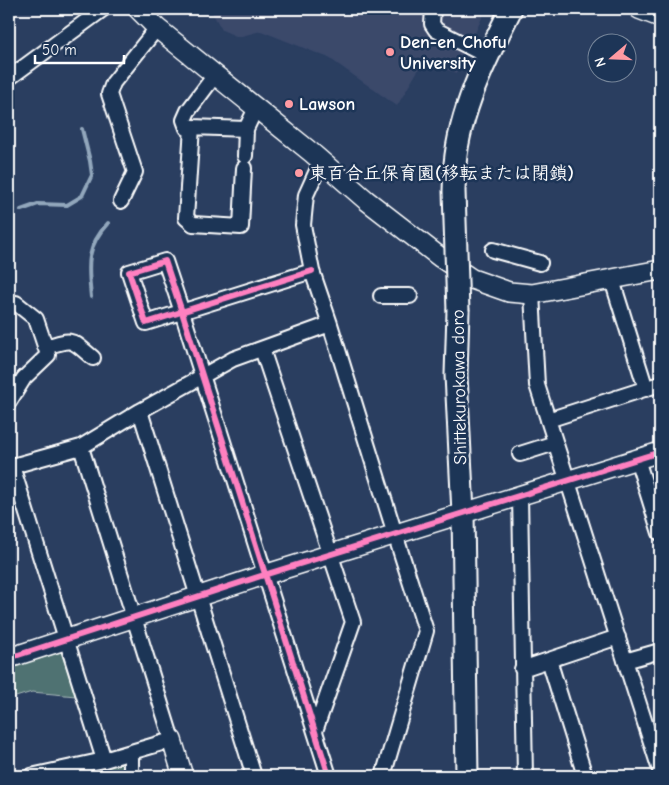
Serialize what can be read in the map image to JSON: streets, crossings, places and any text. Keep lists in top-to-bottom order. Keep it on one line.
{"streets":{"main road":["Shittekurokawa doro"]},"places":["Den-en Chofu University","Lawson","東百合丘保育園(移転または閉鎖)"],"scale_bar":"50 m","north":"left"}
